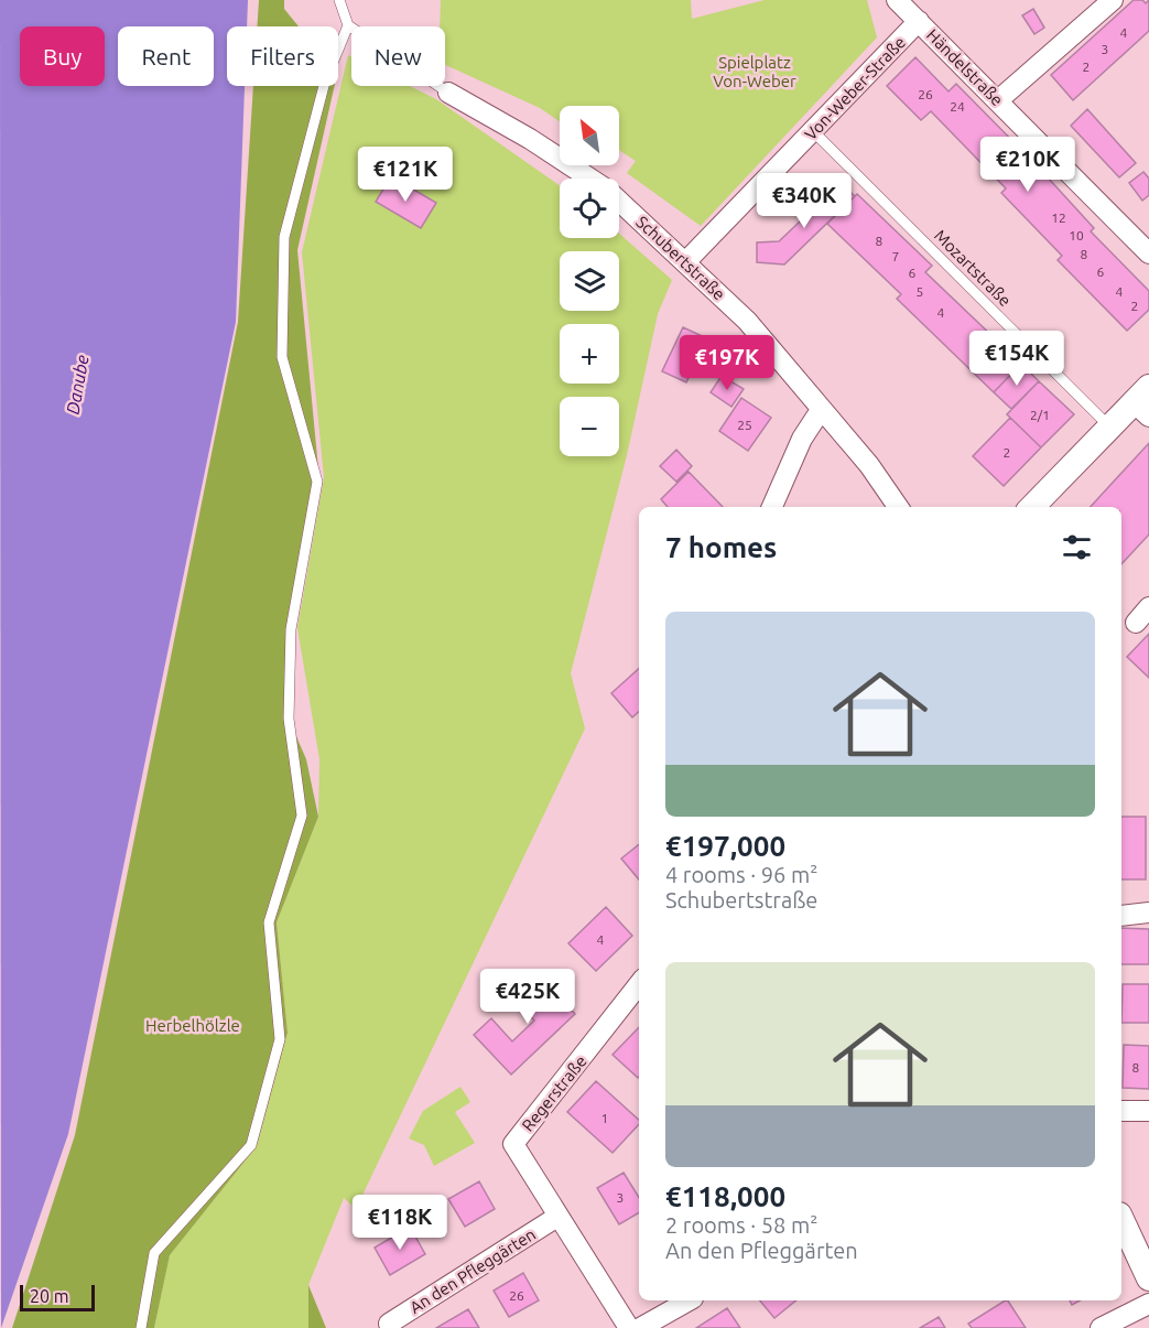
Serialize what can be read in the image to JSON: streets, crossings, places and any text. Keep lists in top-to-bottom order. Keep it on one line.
{"streets":{"street":["Händelstraße","Von-Weber-Straße","Schubertstraße","Regerstraße","An den Pfleggärten"],"lane":["Mozartstraße"]},"crossings":[["Händelstraße","Von-Weber-Straße"],["Von-Weber-Straße","Schubertstraße"],["Von-Weber-Straße","Mozartstraße"],["Regerstraße","An den Pfleggärten"]],"water":["Danube"],"parks":["Spielplatz Von-Weber","Herbelhölzle"],"house_numbers":["4","3","2","26","24","12","10","8","8","7","6","6","5","4","2","4","2/1","25","2","4","8","1","3","26"],"scale_bar":"20 m","north":"top left","page":{"chip":["Buy","Rent","Filters","New"],"map_buttons":["+","−"],"price":["€210K","€121K","€340K","€154K","€197K","€425K","€118K"],"heading":"7 homes","list":[{"name":"€197,000","note":"4 rooms · 96 m² · Schubertstraße"},{"name":"€118,000","note":"2 rooms · 58 m² · An den Pfleggärten"}],"scale":"20 m"}}
